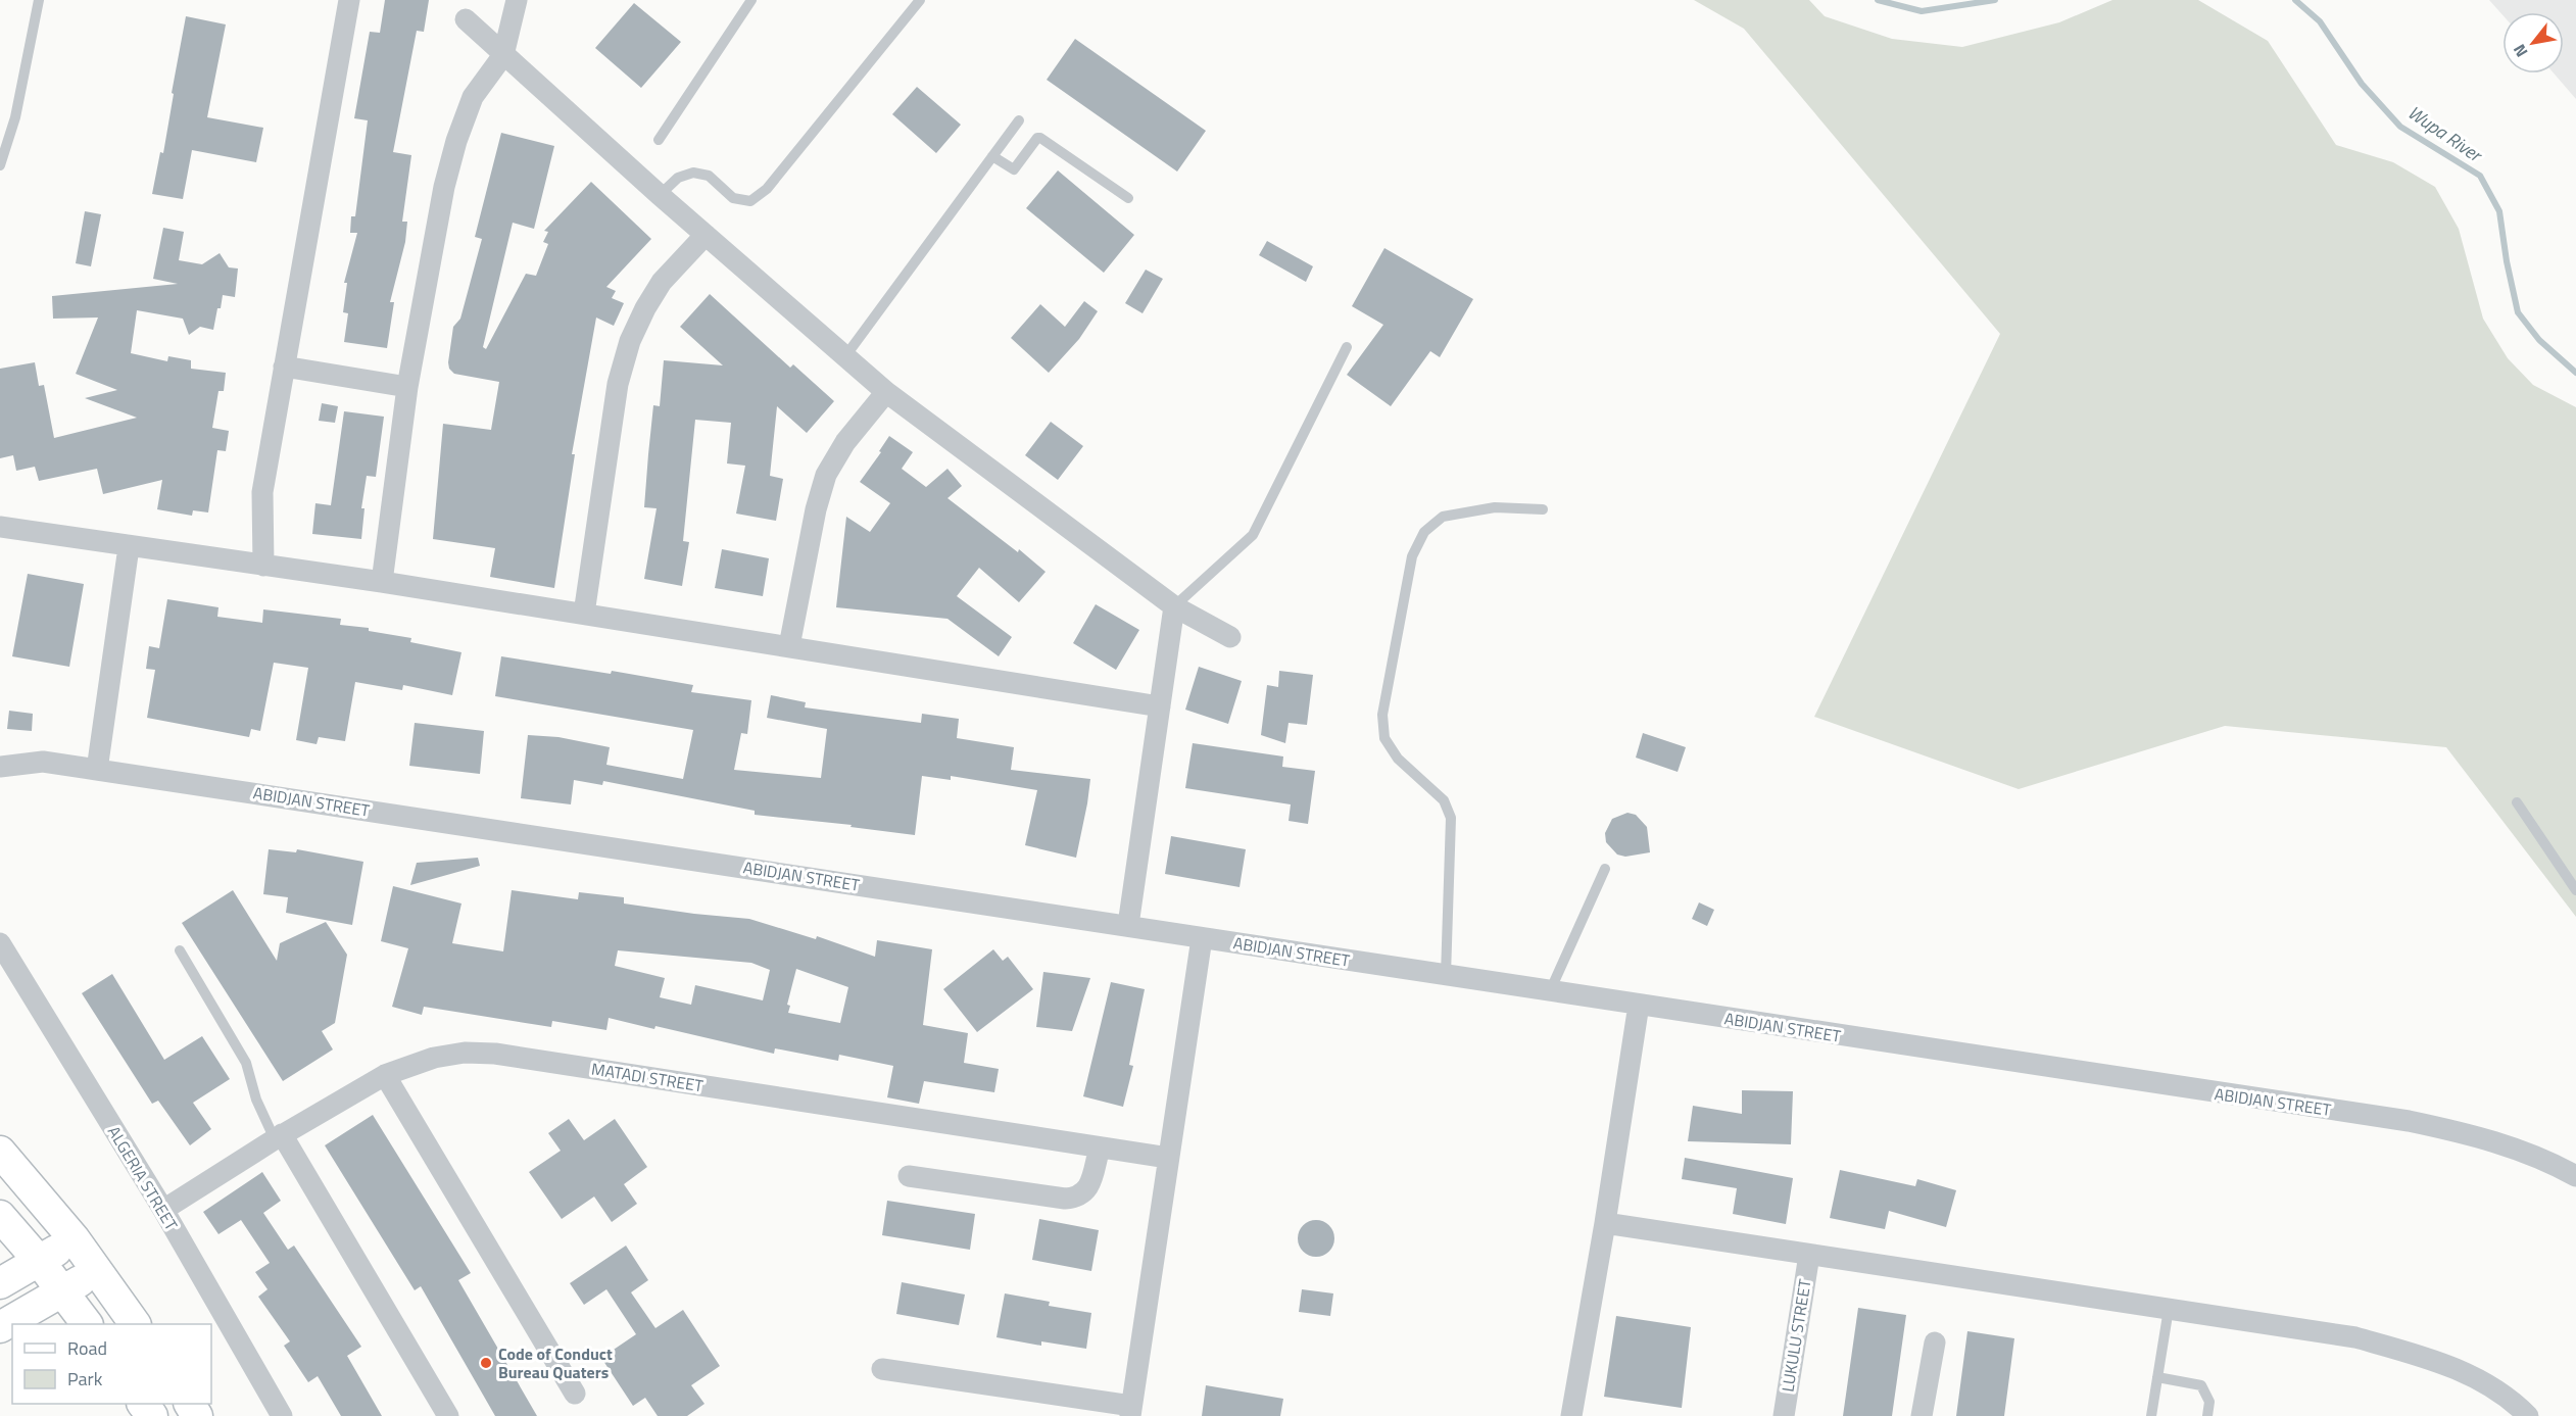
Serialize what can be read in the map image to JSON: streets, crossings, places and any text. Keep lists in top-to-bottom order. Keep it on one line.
{"streets":{"street":["ABIDJAN STREET","MATADI STREET","ALGERIA STREET","LUKULU STREET"]},"crossings":[["MATADI STREET","ALGERIA STREET"]],"water":["Wupa River"],"places":["Code of Conduct Bureau Quaters"],"legend":["Road","Park"],"north":"bottom left"}
